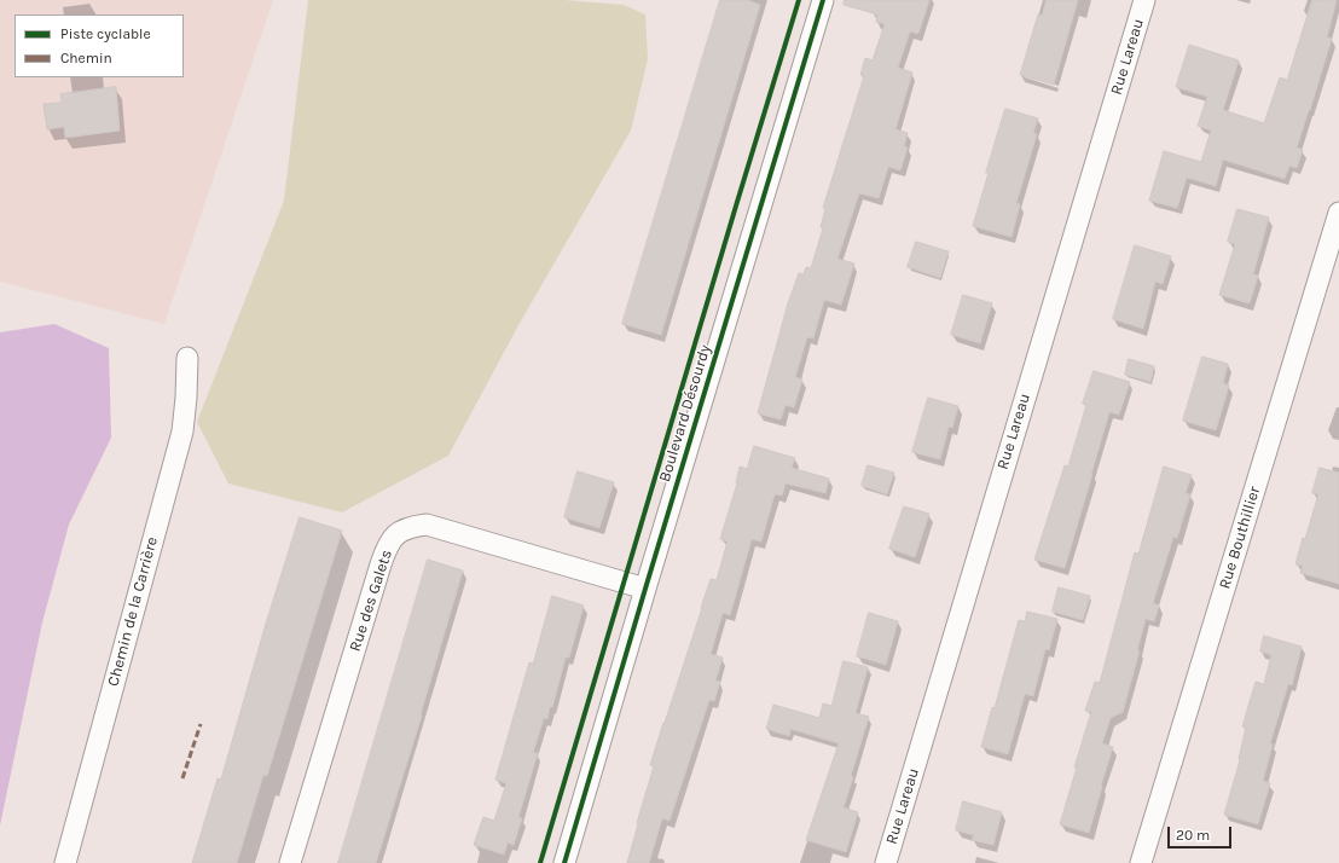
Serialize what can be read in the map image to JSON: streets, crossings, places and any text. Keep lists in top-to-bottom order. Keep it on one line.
{"streets":{"street":["Rue Lareau","Boulevard Désourdy","Rue Bouthillier","Rue des Galets","Chemin de la Carrière"]},"crossings":[["Boulevard Désourdy","Rue des Galets"]],"legend":["Piste cyclable","Chemin"],"scale_bar":"20 m"}
